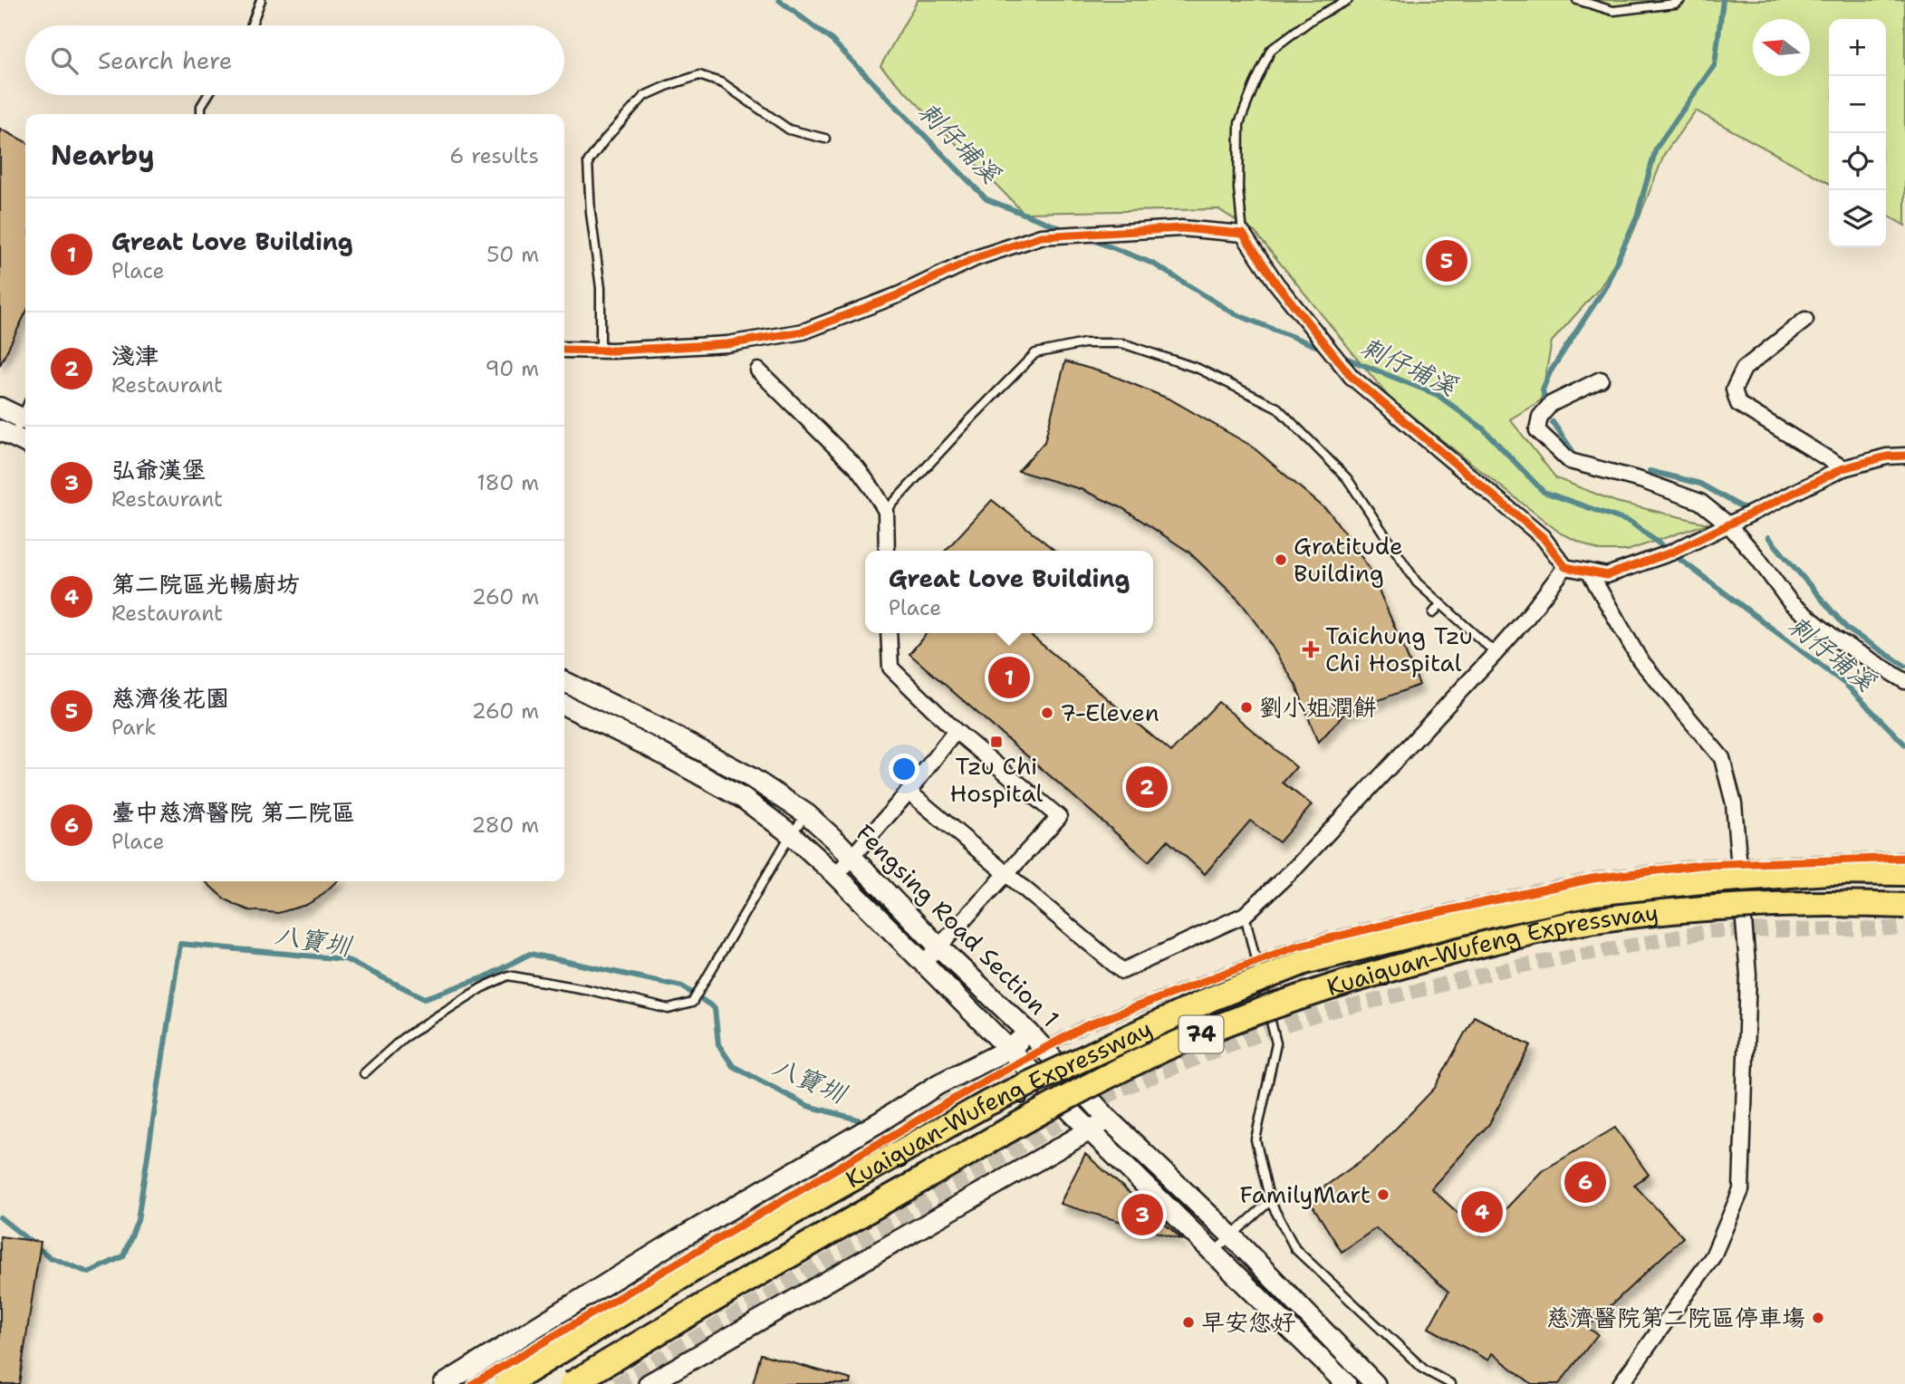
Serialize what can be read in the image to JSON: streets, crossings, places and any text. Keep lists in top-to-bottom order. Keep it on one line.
{"streets":{"highway":["Kuaiguan-Wufeng Expressway","74"],"street":["Fengsing Road Section 1"]},"water":["刺仔埔溪","八寶圳"],"places":{"other":["Gratitude Building","劉小姐潤餅","7-Eleven","FamilyMart","慈濟醫院第二院區停車塲","早安您好"],"health":["Taichung Tzu Chi Hospital"],"transit":["Tzu Chi Hospital"]},"north":"left","page":{"map_buttons":["+","−"],"search":"Search here","heading":["Nearby","6 results"],"list":[{"mark":"1","name":"Great Love Building","note":"Place","value":"50 m"},{"mark":"2","name":"淺津","note":"Restaurant","value":"90 m"},{"mark":"3","name":"弘爺漢堡","note":"Restaurant","value":"180 m"},{"mark":"4","name":"第二院區光暢廚坊","note":"Restaurant","value":"260 m"},{"mark":"5","name":"慈濟後花園","note":"Park","value":"260 m"},{"mark":"6","name":"臺中慈濟醫院 第二院區","note":"Place","value":"280 m"}],"pins":["5","1","2","6","4","3"],"popup":["Great Love Building","Place"]}}
